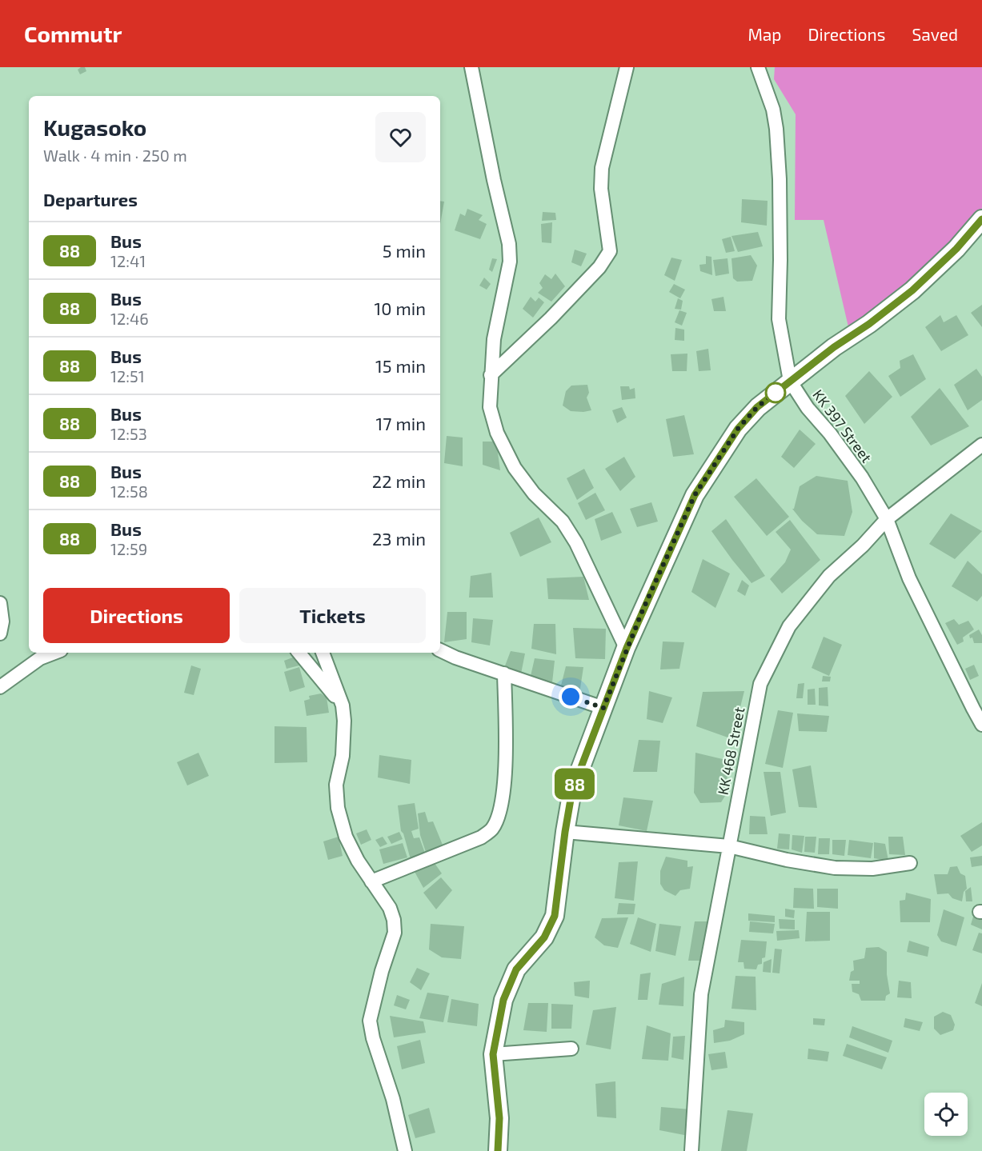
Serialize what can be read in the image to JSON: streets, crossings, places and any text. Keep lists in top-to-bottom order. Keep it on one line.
{"streets":{"street":["KK 397 Street","KK 468 Street"]},"crossings":[["KK 397 Street","KK 468 Street"]],"lines":["bus line 88"],"page":{"header":"Commutr","nav":["Map","Directions","Saved"],"on_map":"88","heading":[["Kugasoko","Walk · 4 min · 250 m"],"Departures"],"list":[{"mark":"88","name":"Bus","note":"12:41","value":"5 min"},{"mark":"88","name":"Bus","note":"12:46","value":"10 min"},{"mark":"88","name":"Bus","note":"12:51","value":"15 min"},{"mark":"88","name":"Bus","note":"12:53","value":"17 min"},{"mark":"88","name":"Bus","note":"12:58","value":"22 min"},{"mark":"88","name":"Bus","note":"12:59","value":"23 min"}],"buttons":["Directions","Tickets"]}}
